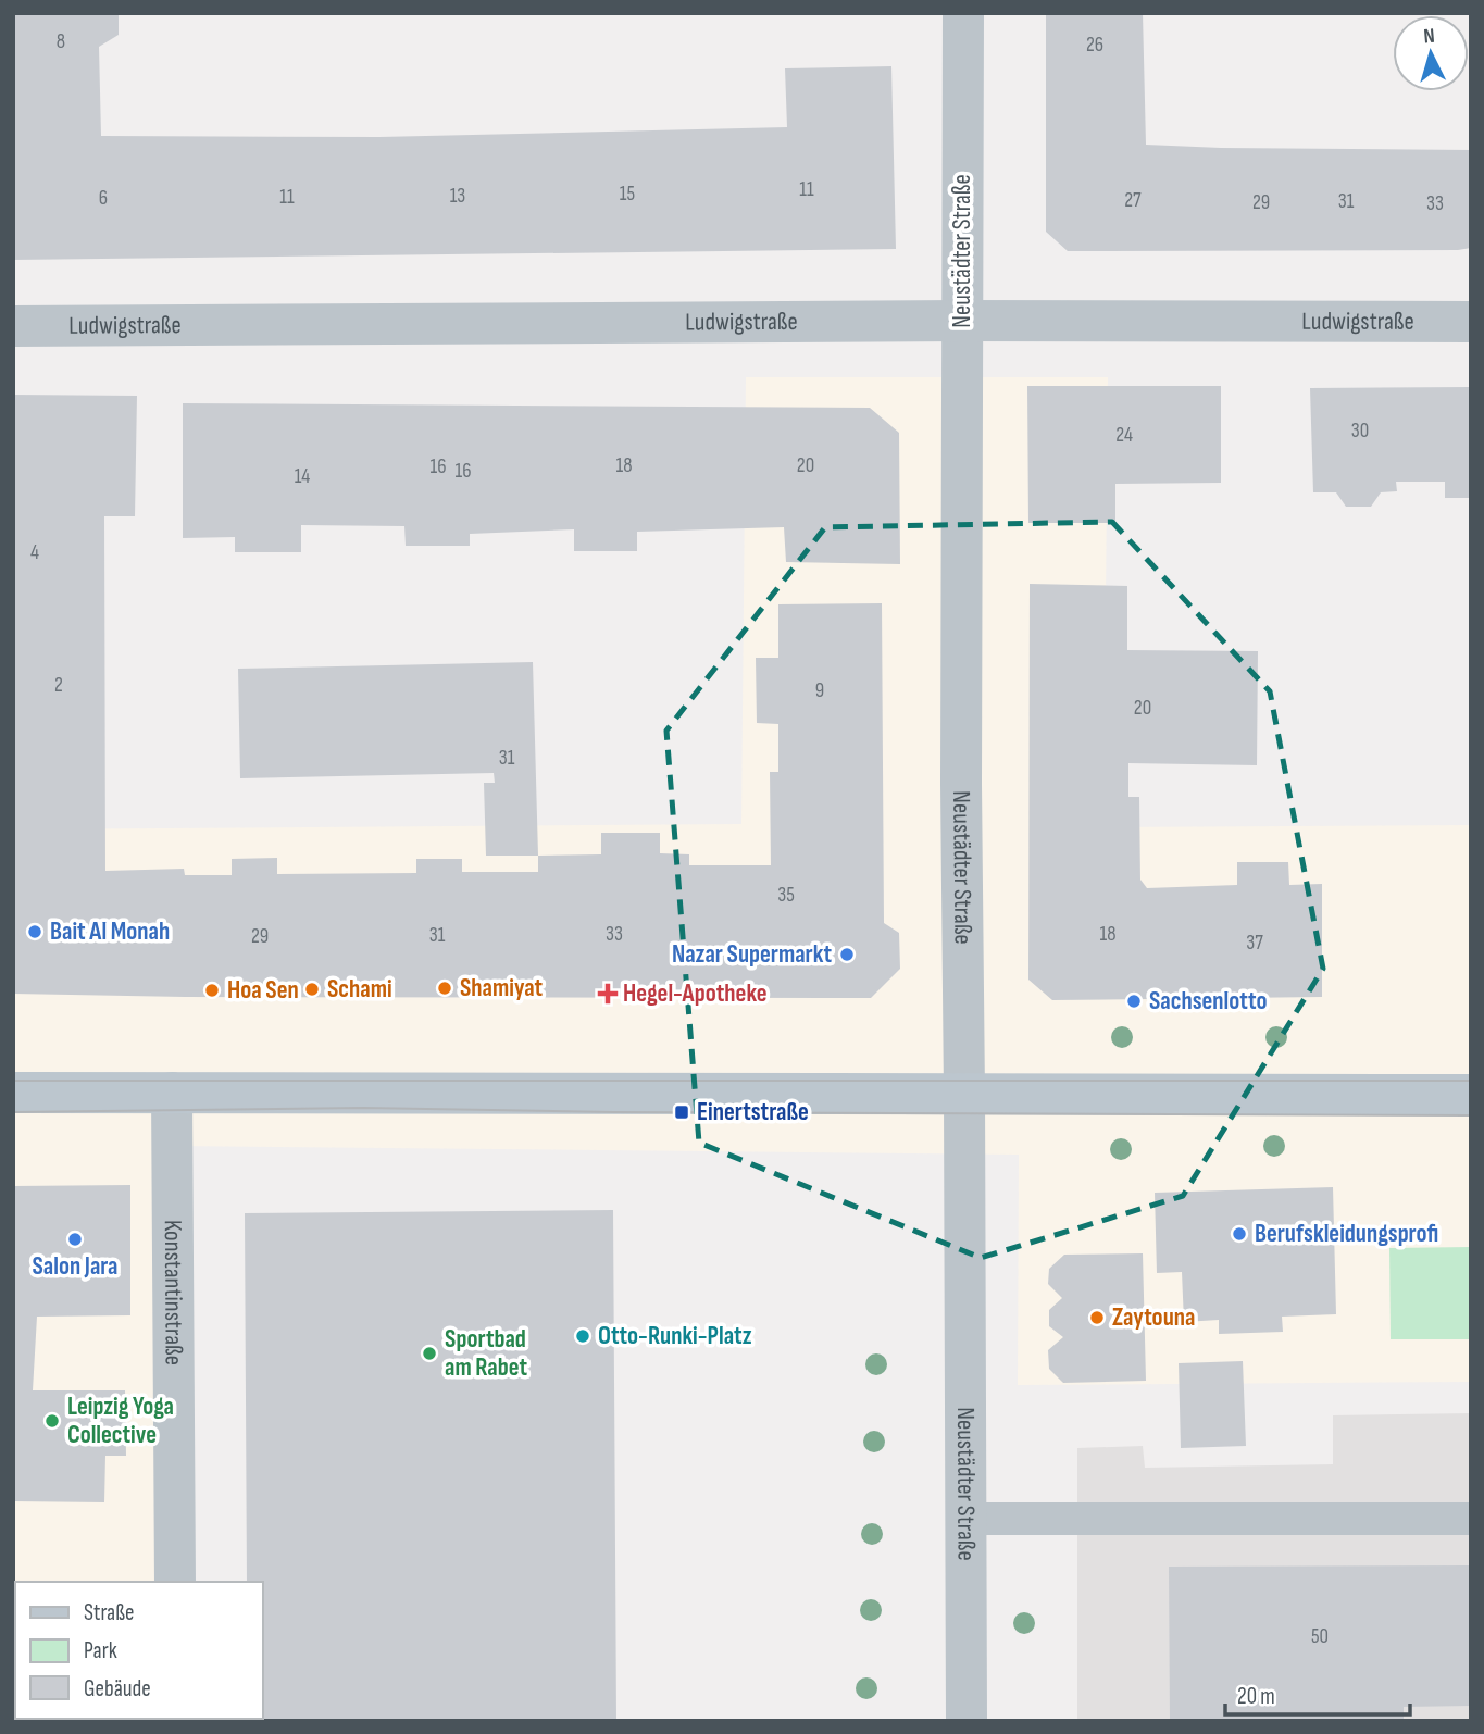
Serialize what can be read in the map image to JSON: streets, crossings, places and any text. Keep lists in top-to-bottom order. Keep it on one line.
{"streets":{"street":["Neustädter Straße","Ludwigstraße","Konstantinstraße"]},"crossings":[["Neustädter Straße","Ludwigstraße"]],"places":{"other":["Bait Al Monah","Nazar Supermarkt","Shamiyat","Schami","Hoa Sen","Sachsenlotto","Berufskleidungsprofi","Salon Jara","Zaytouna","Otto-Runki-Platz","Sportbad am Rabet","Leipzig Yoga Collective"],"health":["Hegel-Apotheke"],"transit":["Einertstraße"]},"house_numbers":["8","26","11","15","13","11","6","27","31","29","33","30","24","18","20","16","16","14","4","2","9","20","31","35","33","18","31","29","37","50"],"legend":["Straße","Park","Gebäude"],"scale_bar":"20 m","north":"top"}
